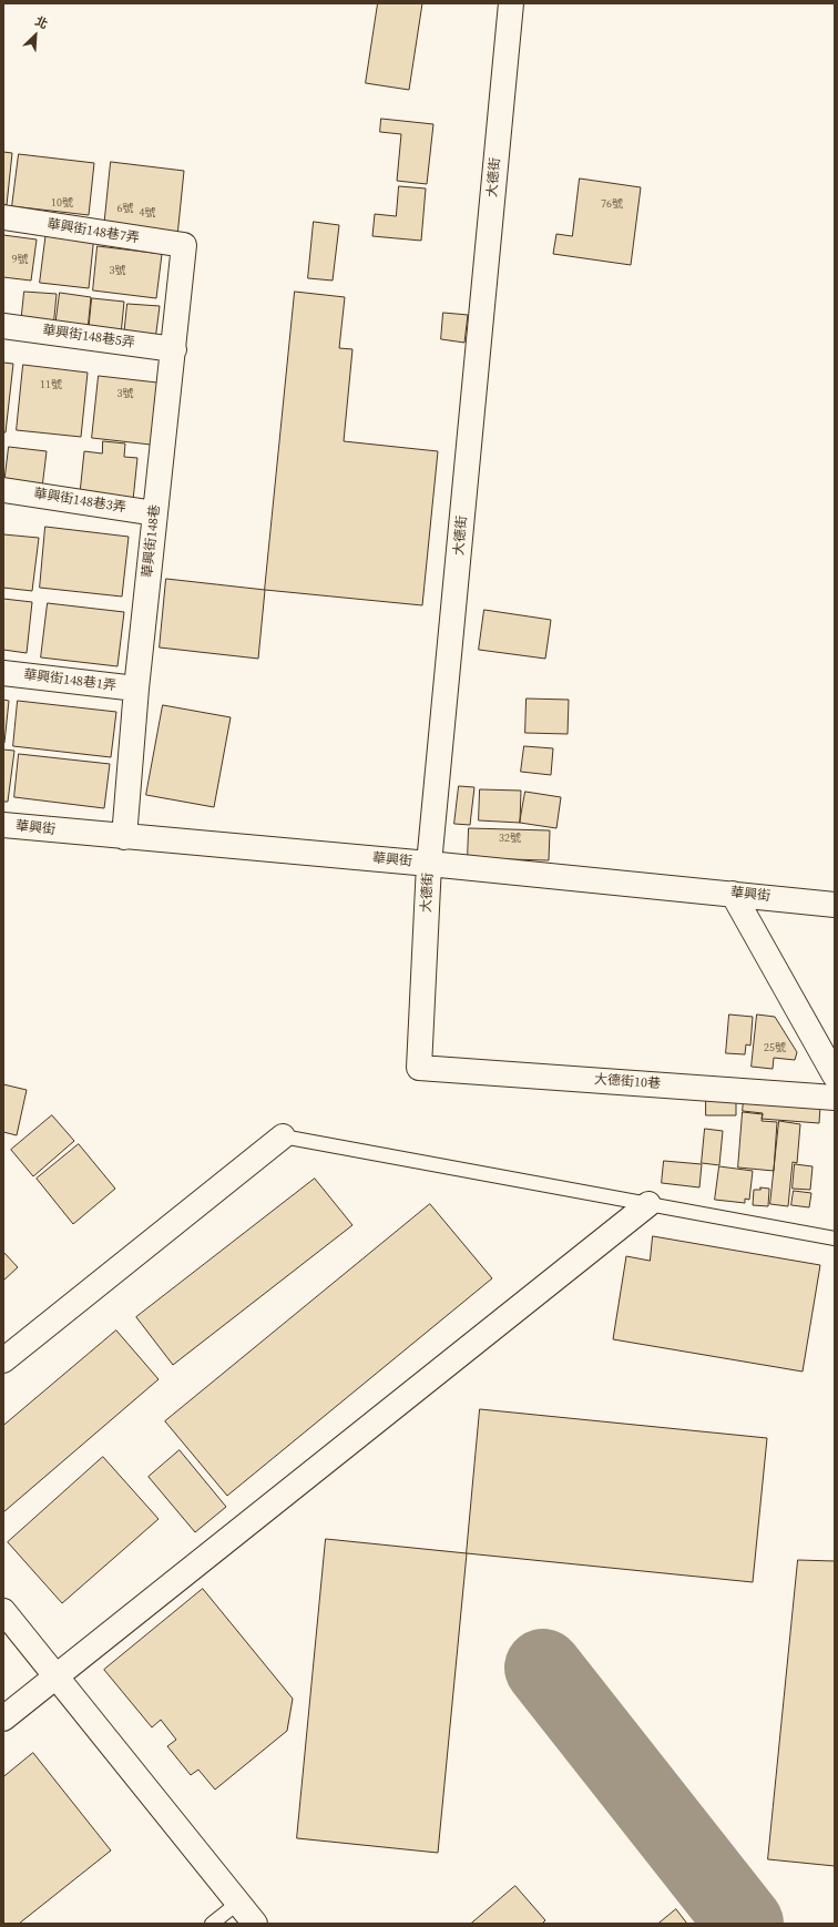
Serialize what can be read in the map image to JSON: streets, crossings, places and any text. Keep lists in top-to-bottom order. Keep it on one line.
{"streets":{"street":["大德街","華興街148巷7弄","華興街148巷5弄","華興街148巷3弄","華興街148巷","華興街148巷1弄","華興街","大德街10巷"]},"crossings":[["大德街","華興街"],["大德街","大德街10巷"],["華興街148巷7弄","華興街148巷"],["華興街148巷5弄","華興街148巷"],["華興街148巷3弄","華興街148巷"],["華興街148巷","華興街148巷1弄"],["華興街148巷","華興街"]],"house_numbers":["10號","76號","6號","4號","9號","3號","11號","3號","32號","25號"],"north":"top right"}
